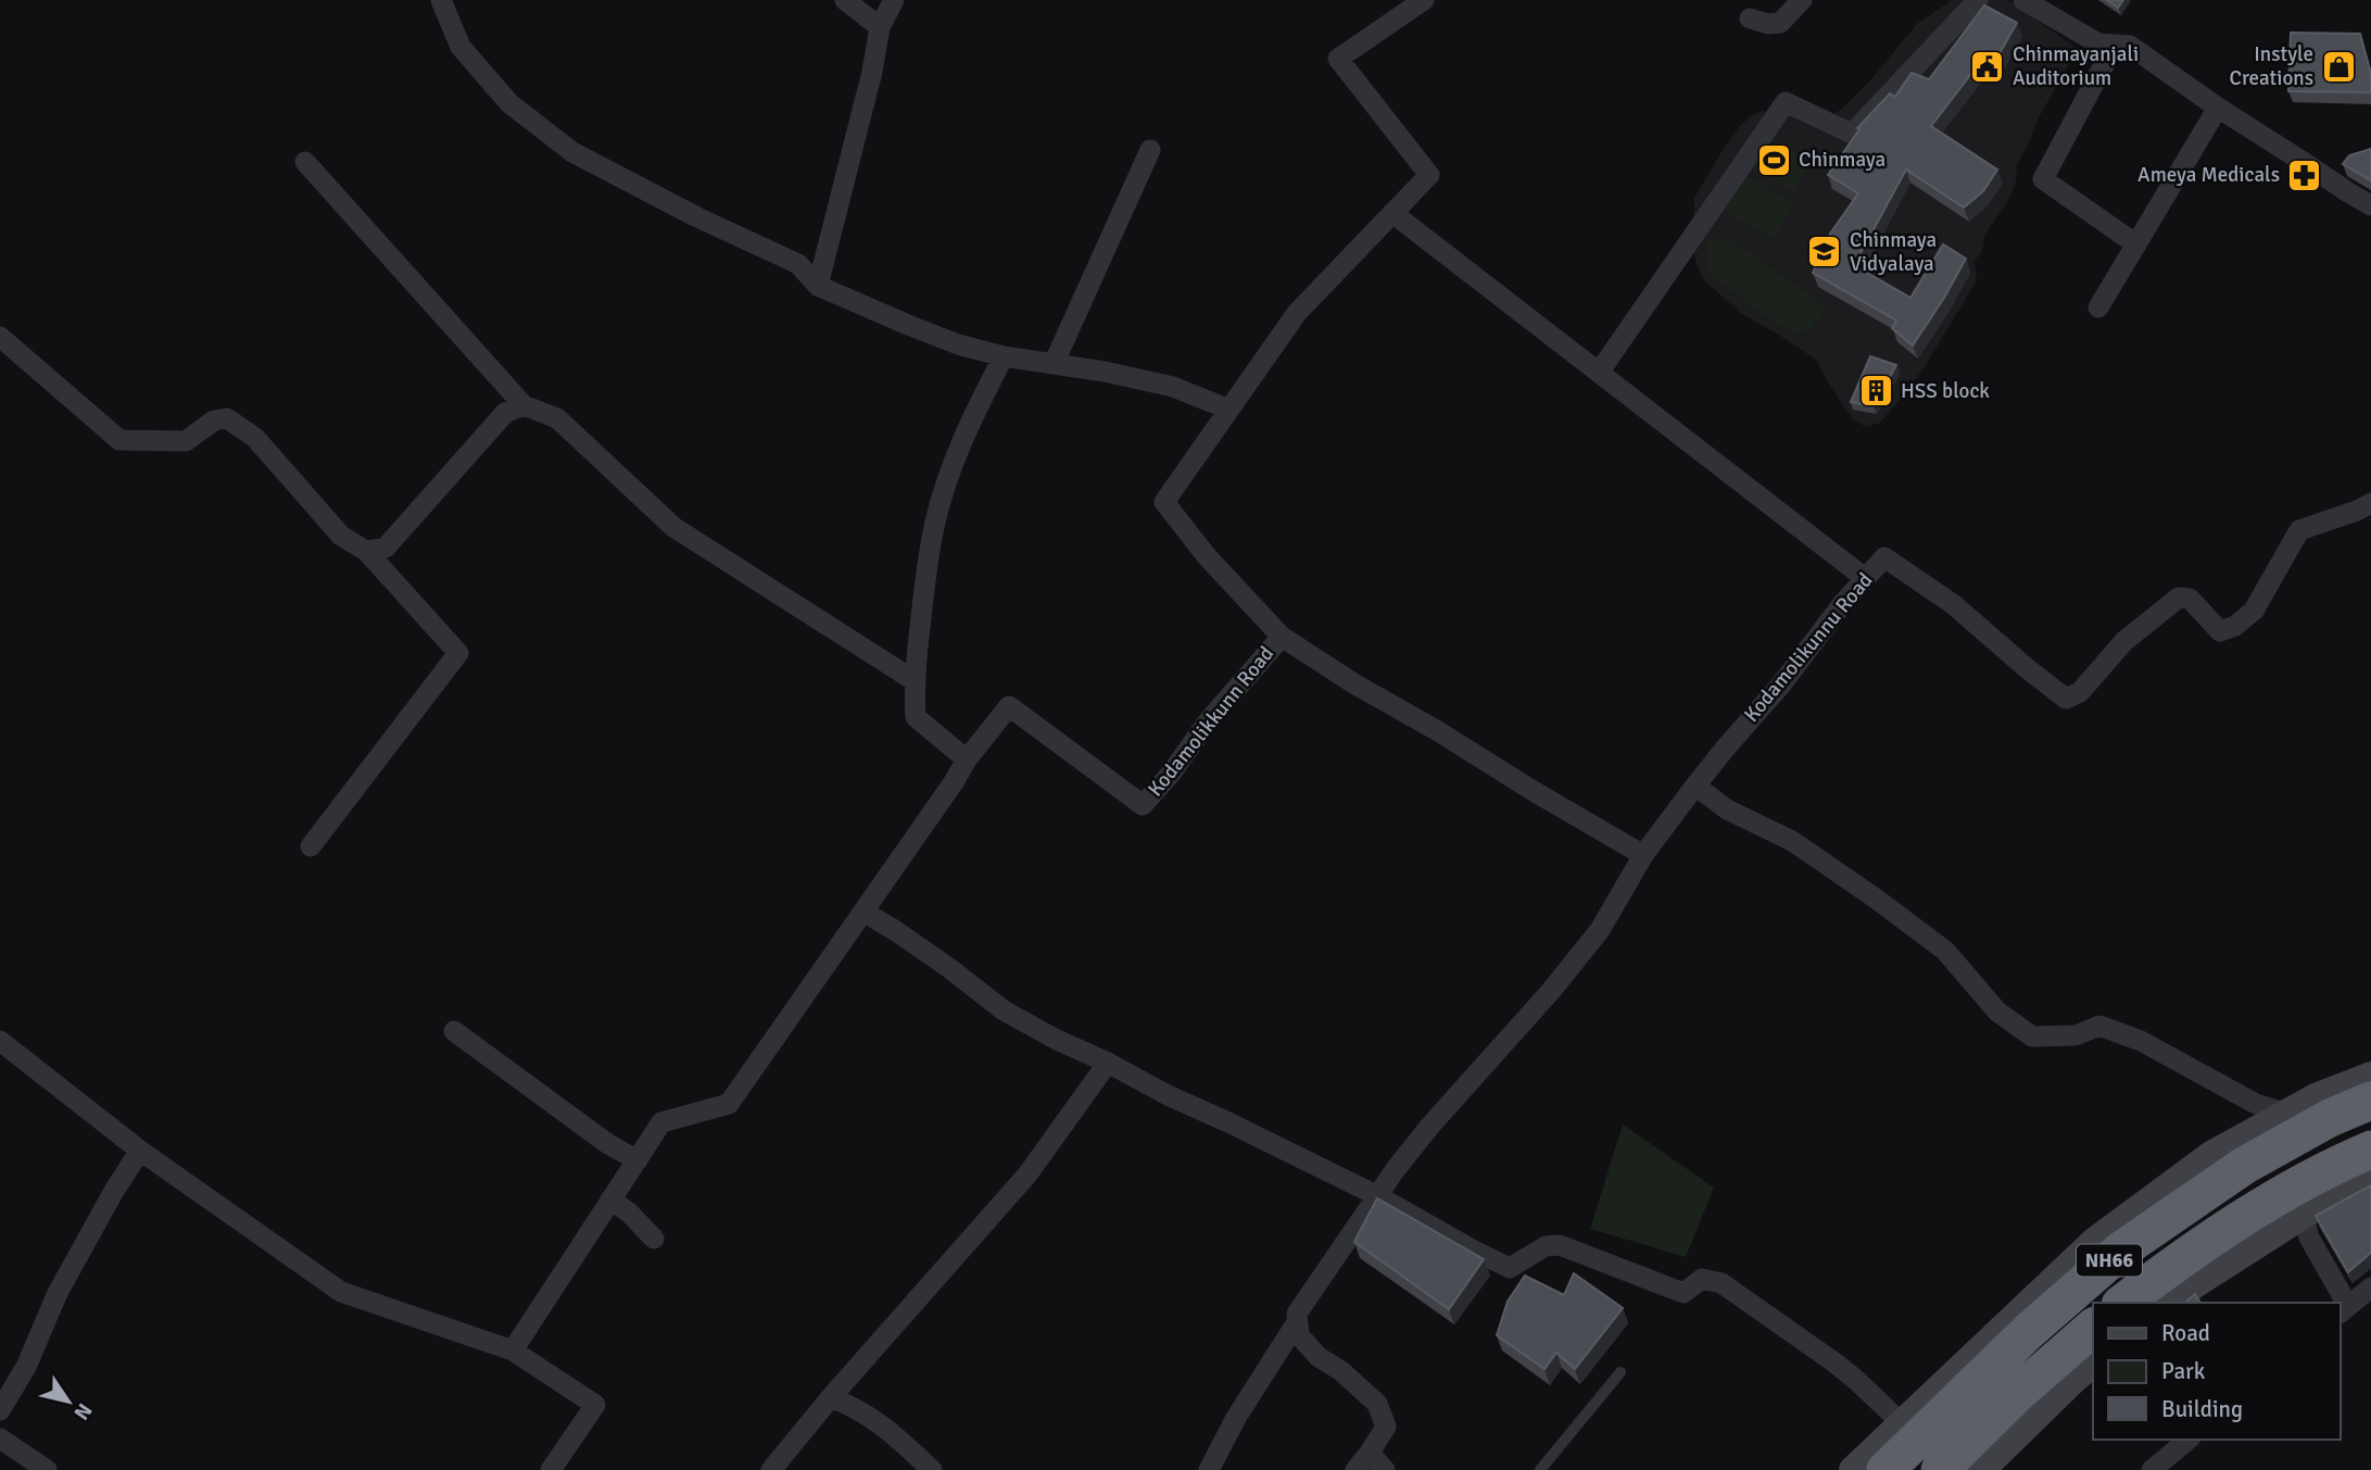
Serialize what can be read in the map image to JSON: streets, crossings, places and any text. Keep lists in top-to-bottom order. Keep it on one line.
{"streets":{"highway":["NH66"],"street":["Kodamolikunnu Road","Kodamolikkunn Road"]},"places":{"public building":["Chinmayanjali Auditorium"],"shop":["Instyle Creations"],"sports":["Chinmaya"],"pharmacy":["Ameya Medicals"],"school or university":["Chinmaya Vidyalaya"],"building":["HSS block"]},"legend":["Road","Park","Building"],"north":"bottom right"}
